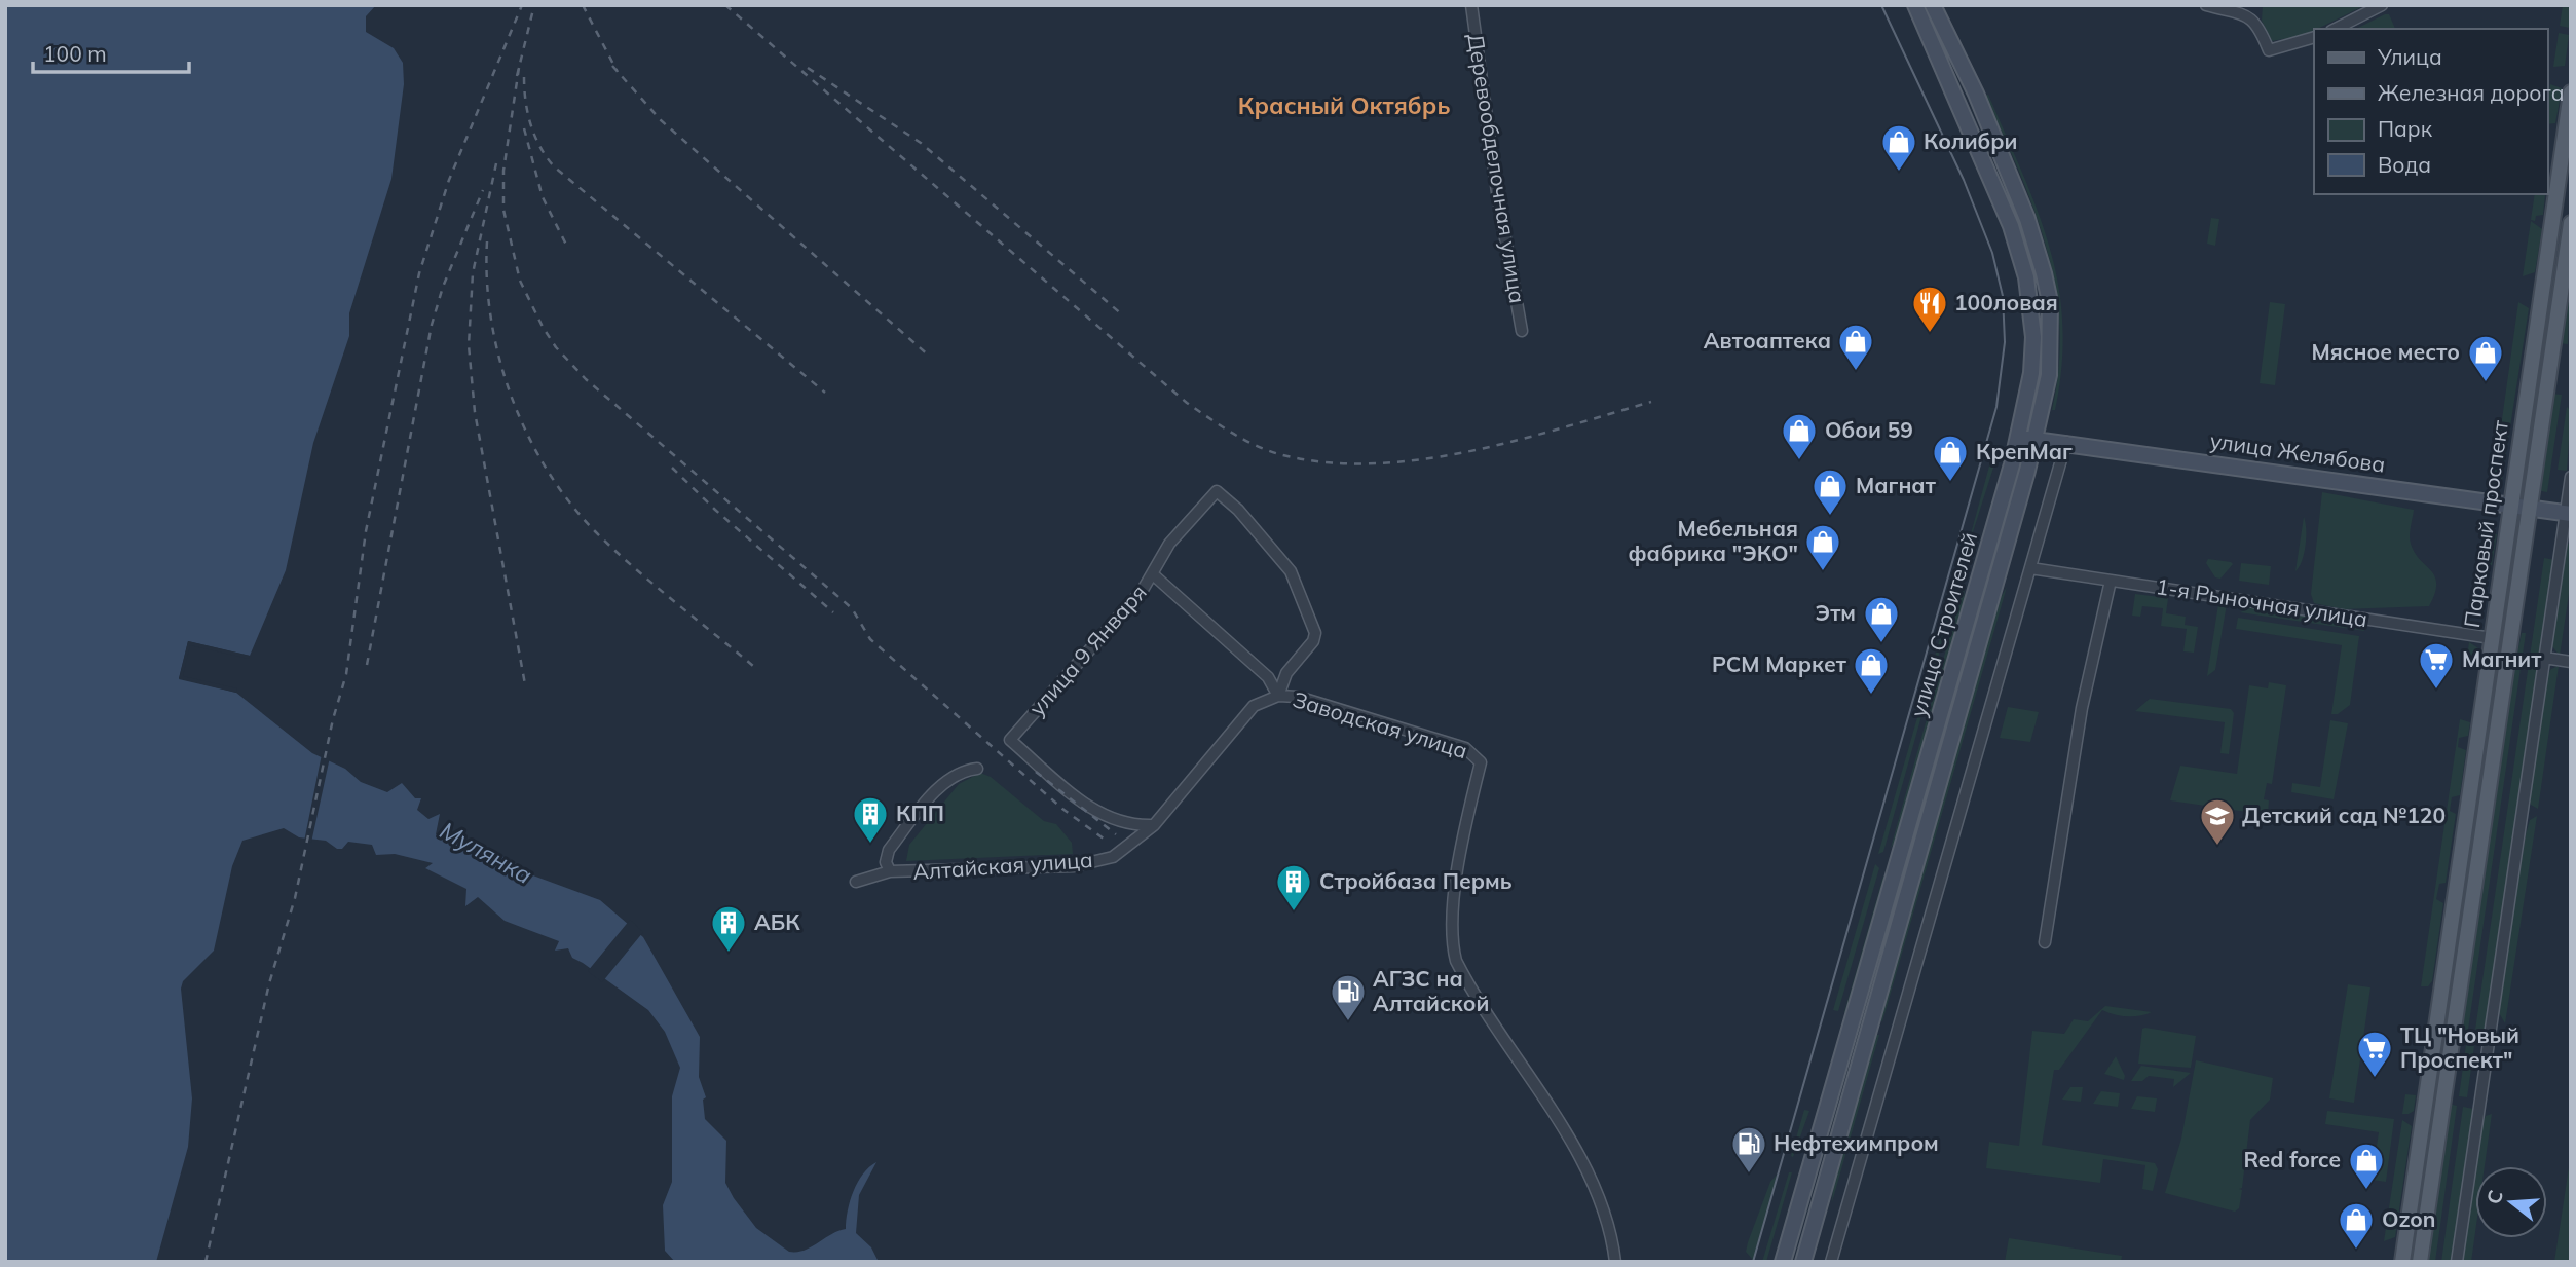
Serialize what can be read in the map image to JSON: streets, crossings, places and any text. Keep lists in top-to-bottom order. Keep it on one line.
{"streets":{"main road":["улица Желябова","Парковый проспект","улица Строителей"],"street":["Деревообделочная улица","1-я Рыночная улица","улица 9 Января","Заводская улица","Алтайская улица"]},"crossings":[["улица Желябова","Парковый проспект"],["улица Желябова","улица Строителей"],["Парковый проспект","1-я Рыночная улица"],["улица 9 Января","Заводская улица"],["улица 9 Января","Алтайская улица"],["Заводская улица","Алтайская улица"]],"districts":["Красный Октябрь"],"water":["Мулянка"],"places":{"shop":["Колибри","Автоаптека","Мясное место","Обои 59","КрепМаг","Магнат","Мебельная фабрика \"ЭКО\"","Этм","РСМ Маркет","Red force","Ozon"],"restaurant":["100ловая"],"supermarket":["Магнит","ТЦ \"Новый Проспект\""],"building":["КПП","Стройбаза Пермь","АБК"],"school or university":["Детский сад №120"],"fuel station":["АГЗС на Алтайской","Нефтехимпром"]},"legend":["Улица","Железная дорога","Парк","Вода"],"scale_bar":"100 m","north":"left"}
